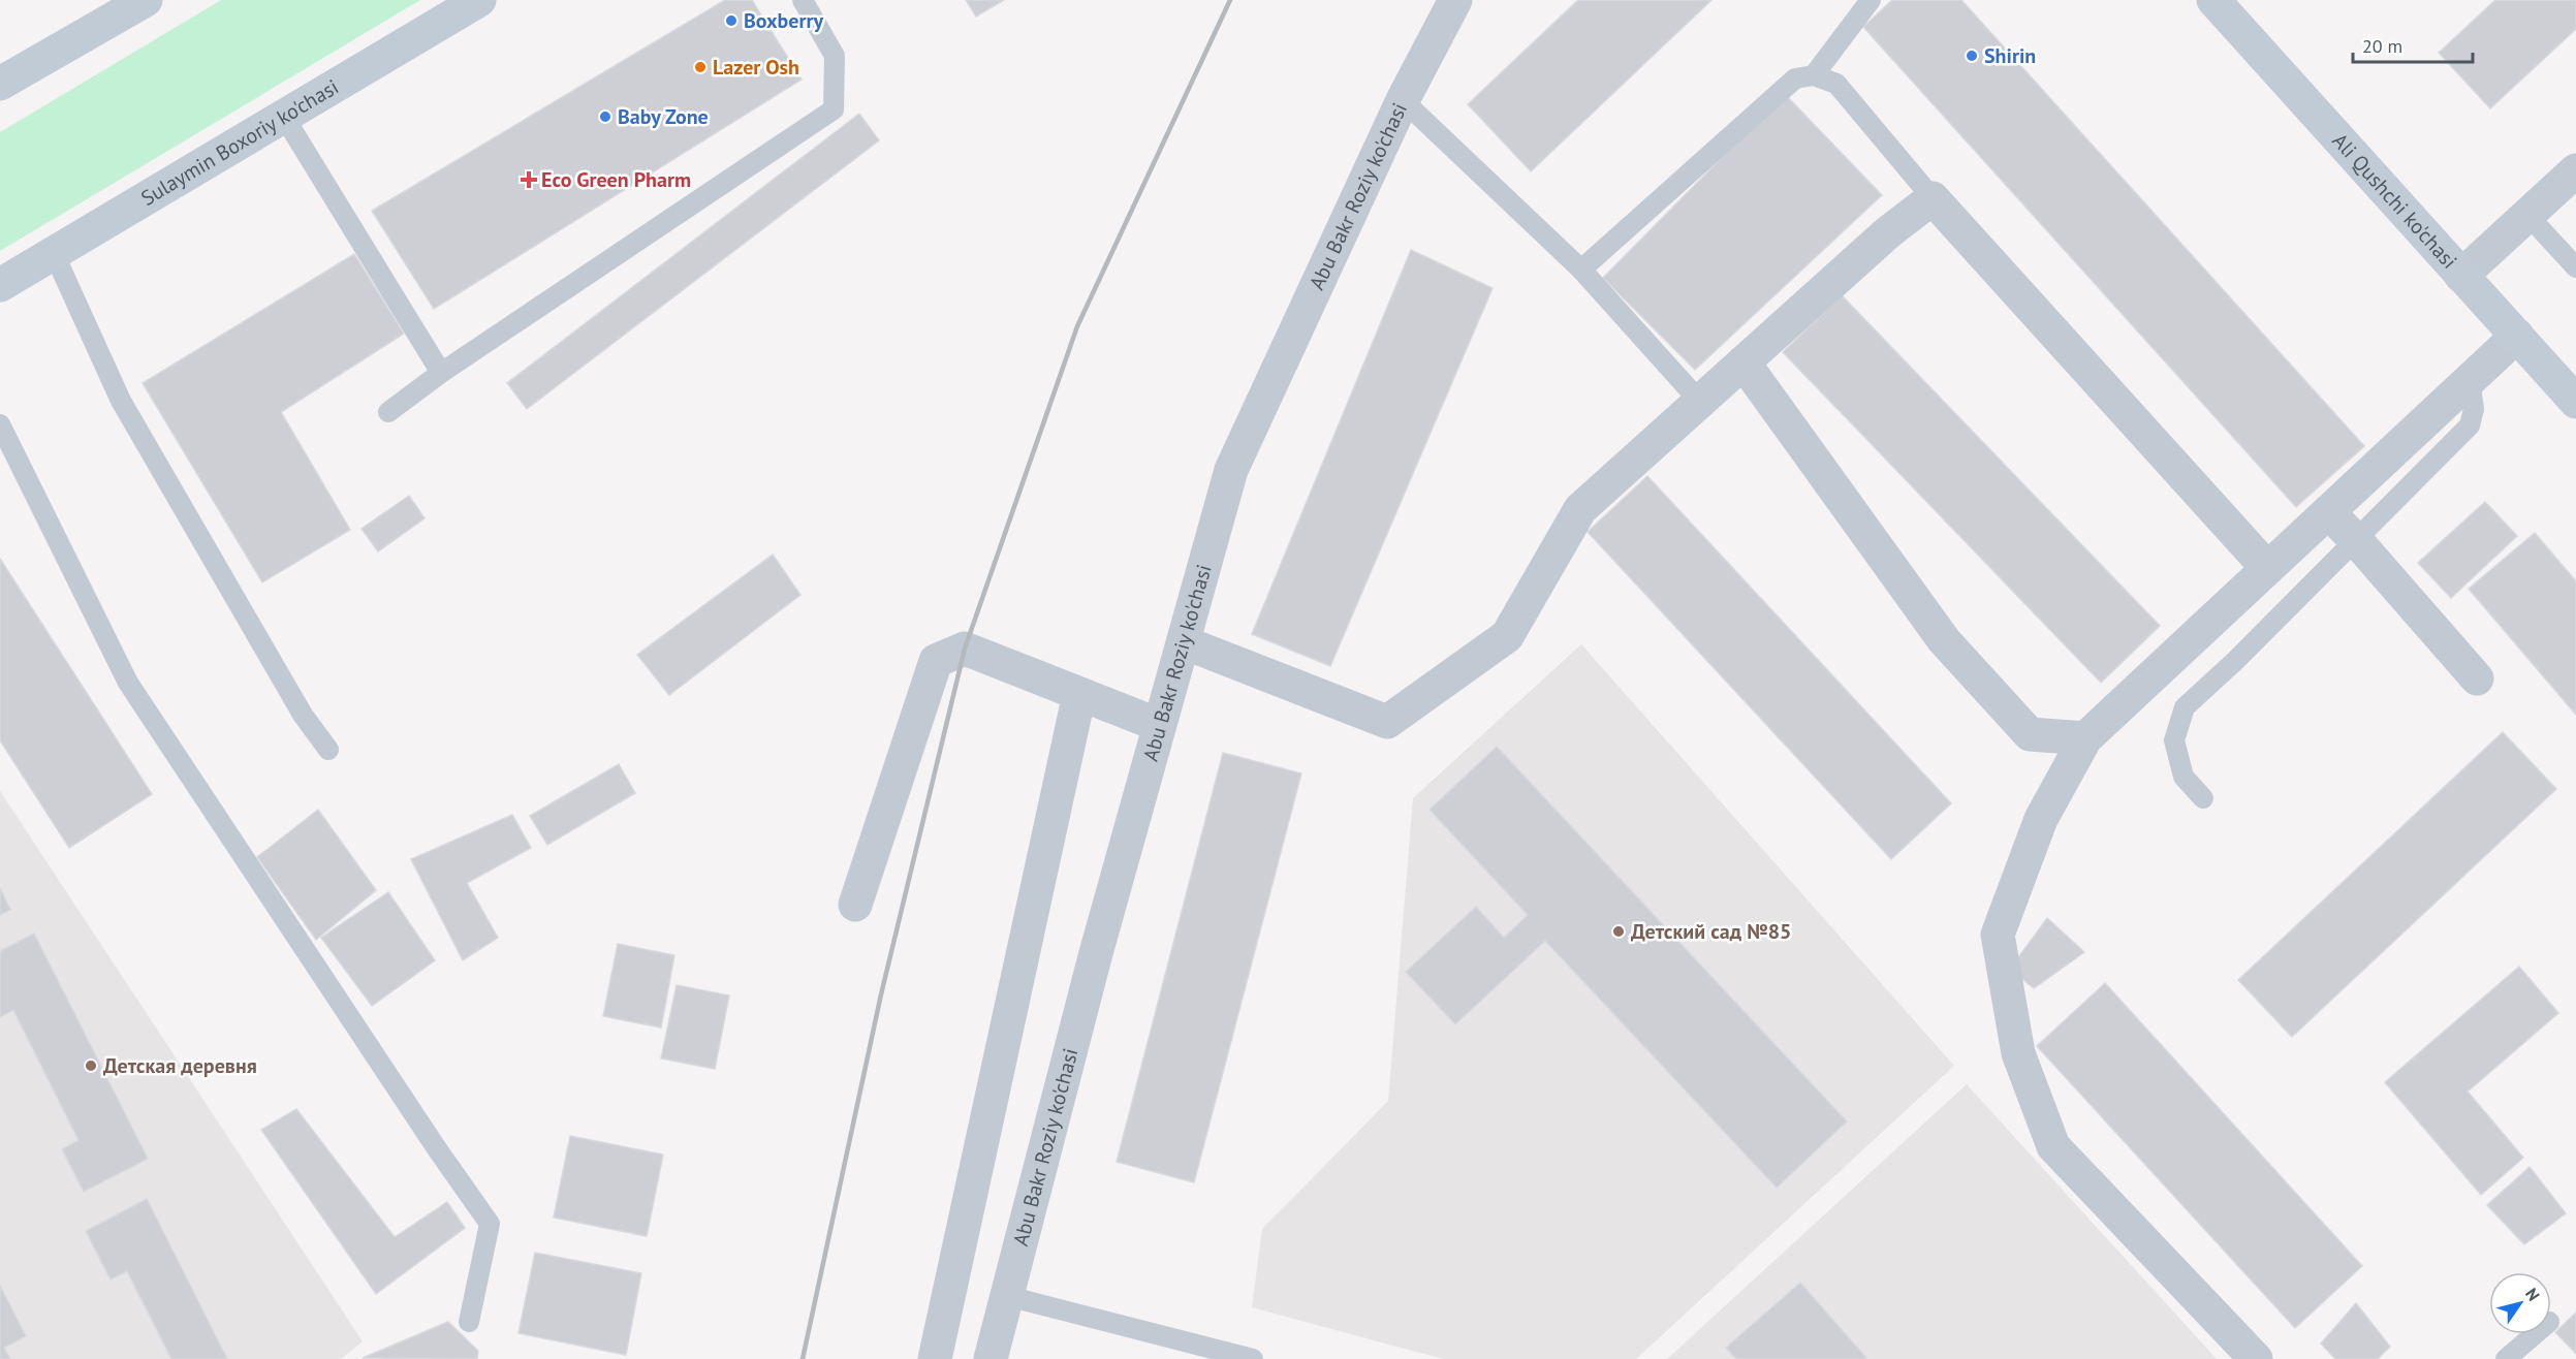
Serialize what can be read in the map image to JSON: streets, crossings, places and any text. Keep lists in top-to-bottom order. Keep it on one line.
{"streets":{"main road":["Sulaymin Boxoriy ko'chasi","Ali Qushchi ko'chasi"],"street":["Abu Bakr Roziy ko'chasi"]},"places":{"other":["Boxberry","Shirin","Lazer Osh","Baby Zone","Детский сад №85","Детская деревня"],"health":["Eco Green Pharm"]},"scale_bar":"20 m","north":"top right"}
